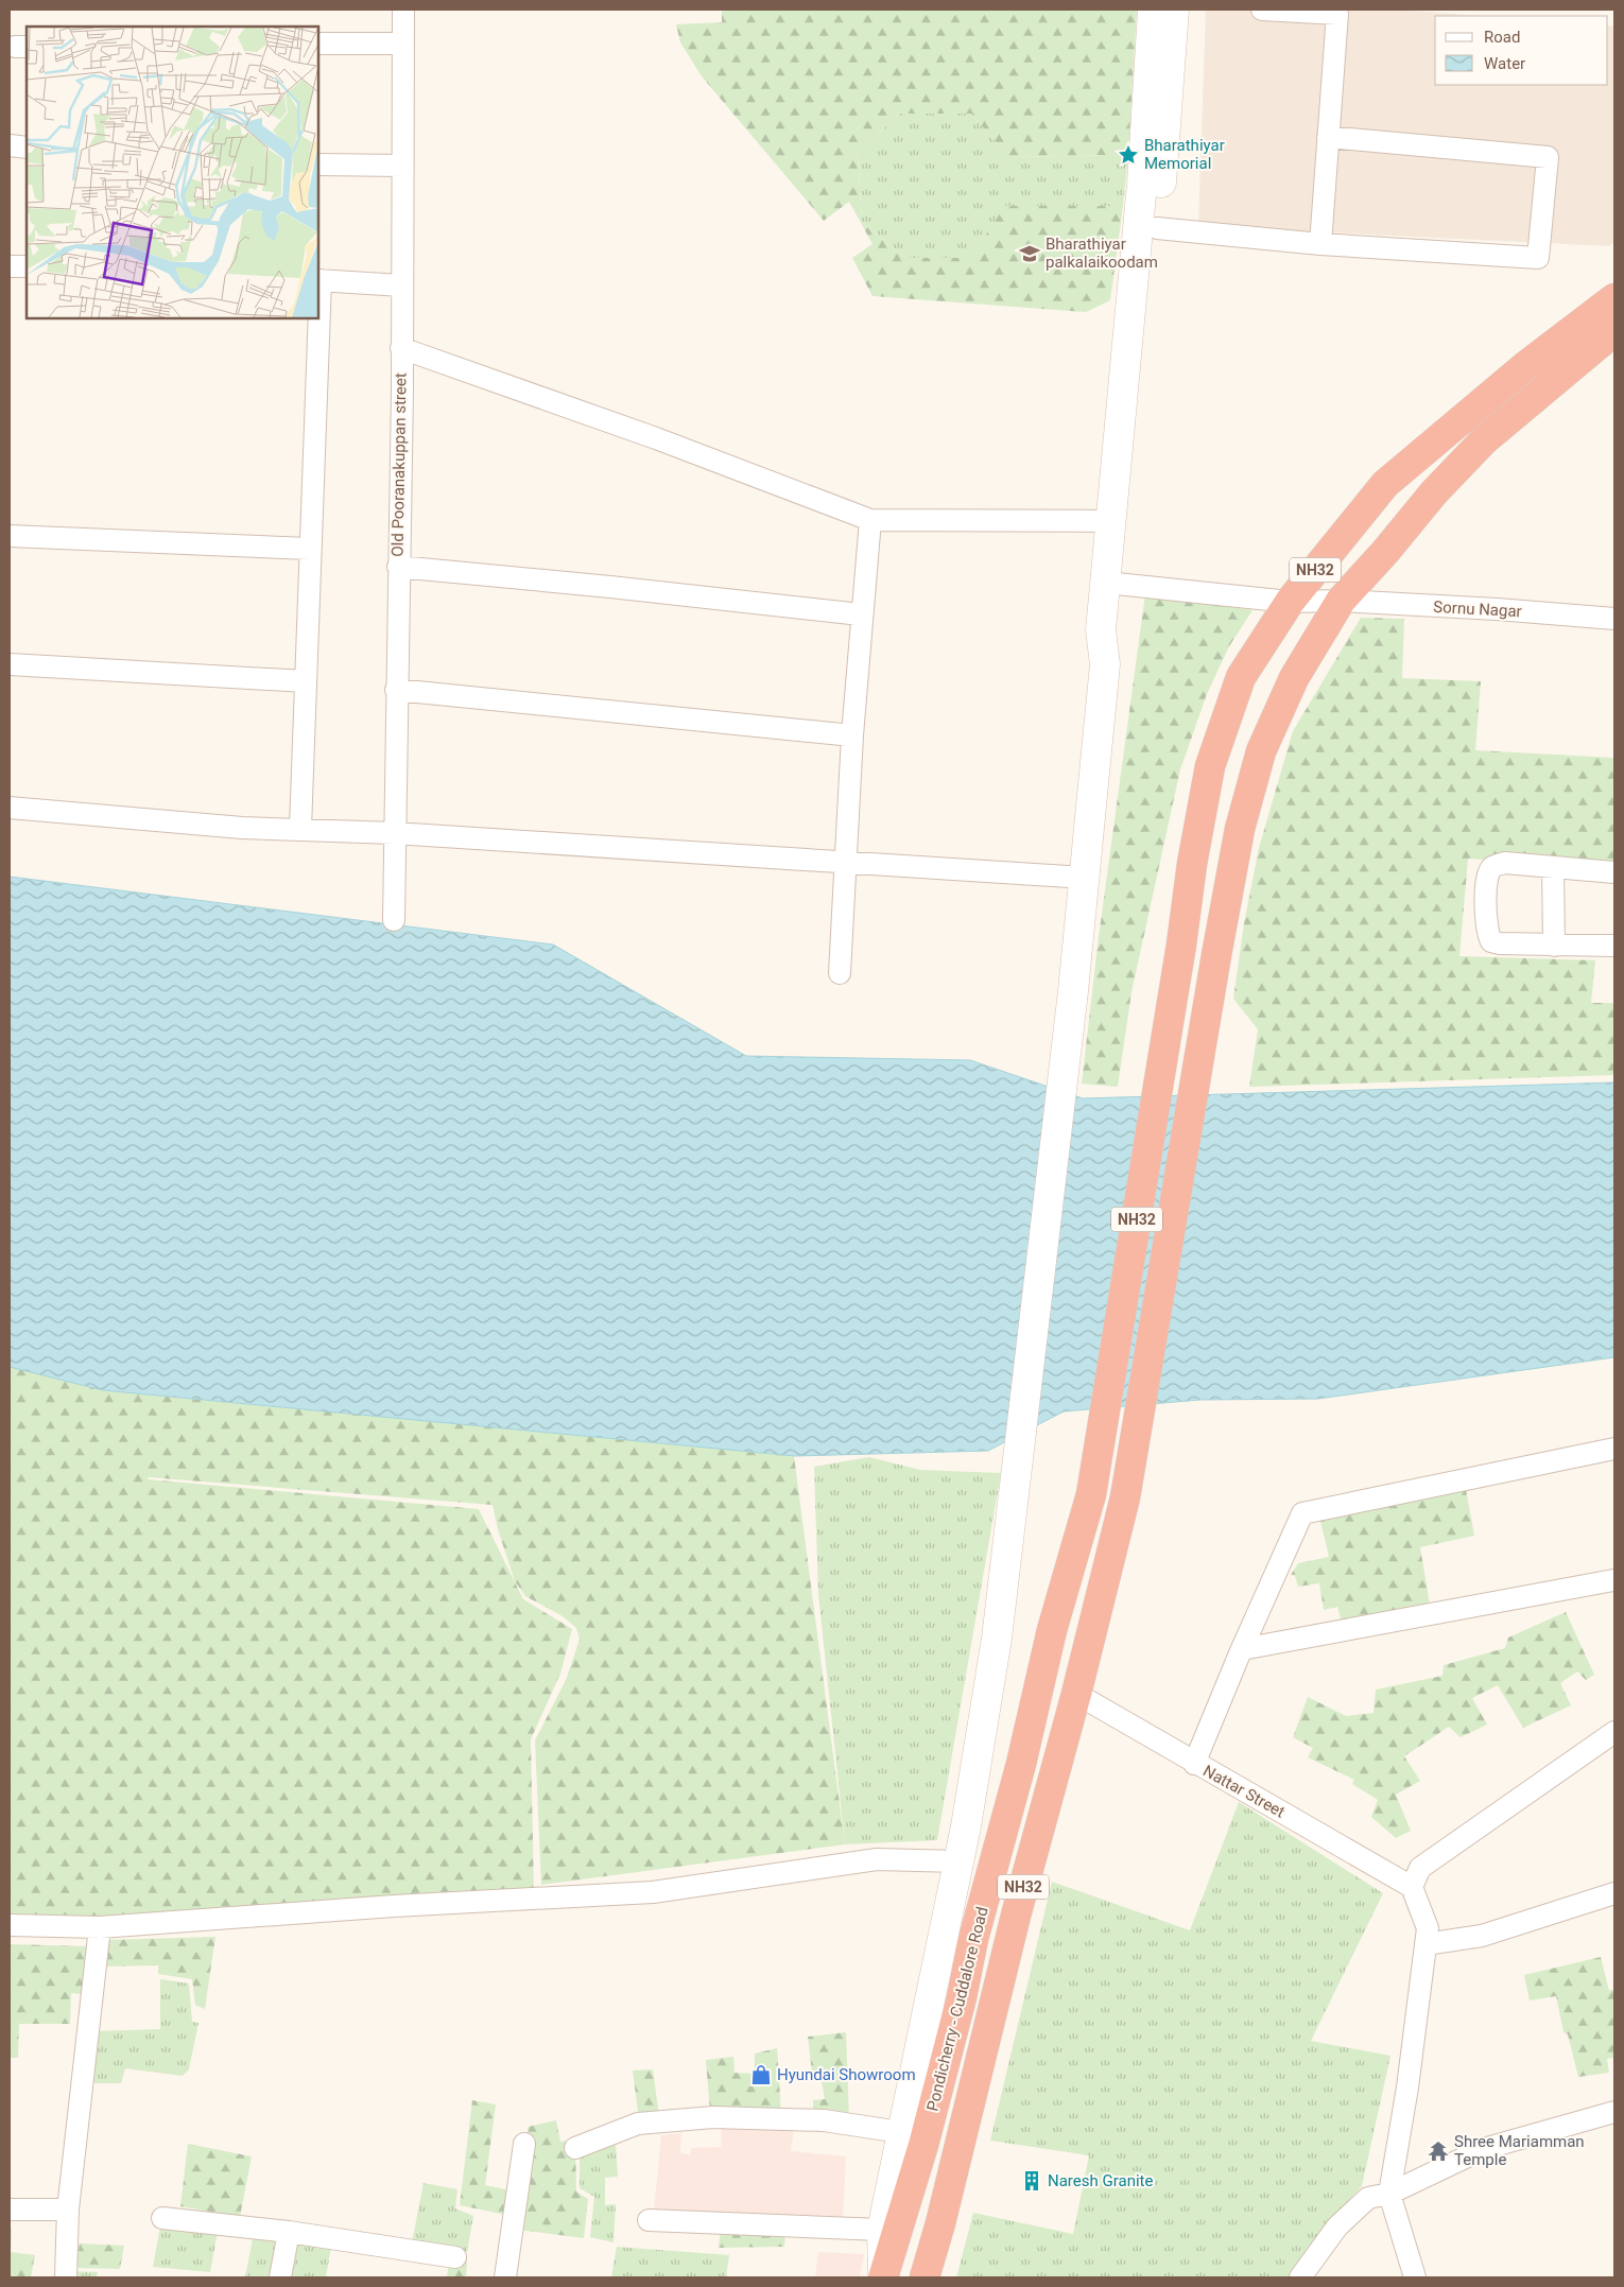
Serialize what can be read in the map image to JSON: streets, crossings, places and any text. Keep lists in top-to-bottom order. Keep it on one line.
{"streets":{"highway":["NH32","Pondicherry - Cuddalore Road"],"street":["Old Pooranakuppan street","Sornu Nagar","Nattar Street"]},"crossings":[["NH32","Sornu Nagar"],["NH32","Nattar Street"],["NH32","Pondicherry - Cuddalore Road"],["Sornu Nagar","Pondicherry - Cuddalore Road"]],"places":{"place":["Bharathiyar Memorial"],"school or university":["Bharathiyar palkalaikoodam"],"shop":["Hyundai Showroom"],"temple":["Shree Mariamman Temple"],"building":["Naresh Granite"]},"legend":["Road","Water"]}
